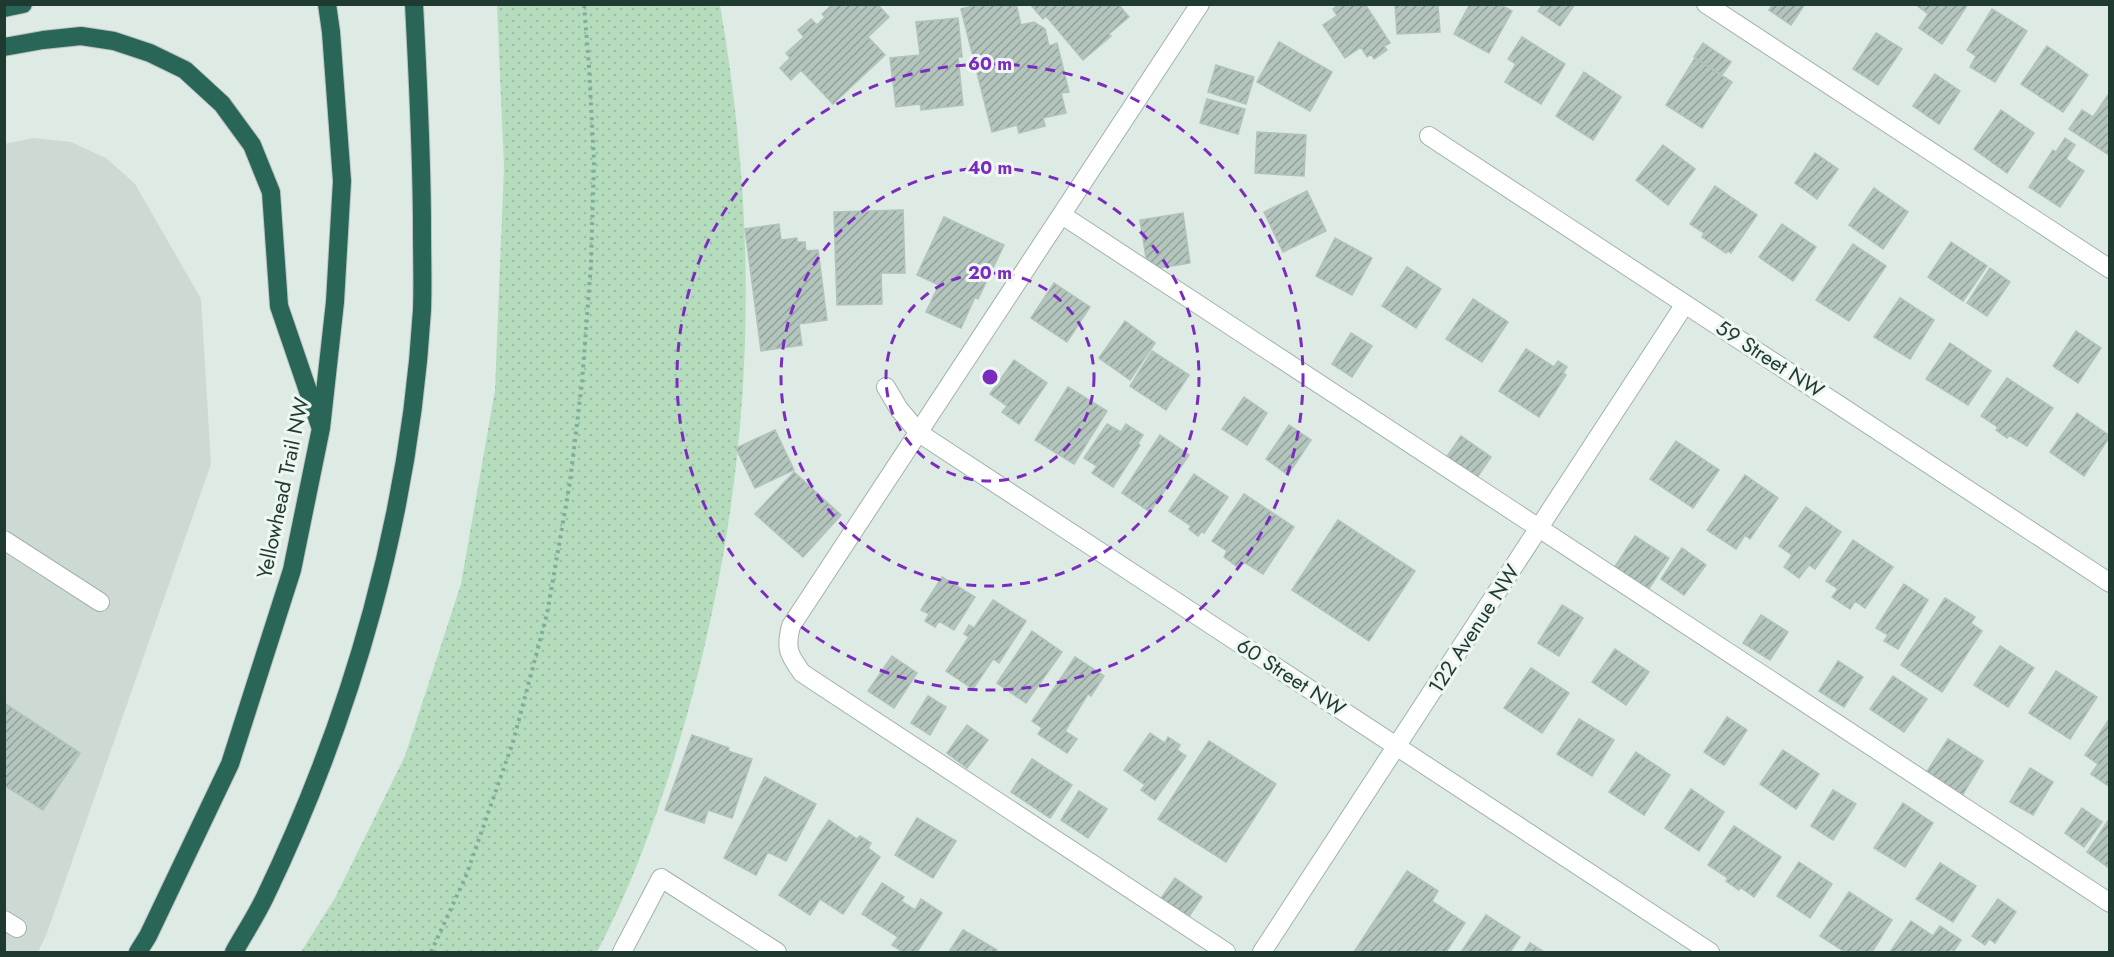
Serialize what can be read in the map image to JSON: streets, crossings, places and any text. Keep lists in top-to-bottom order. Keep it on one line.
{"streets":{"highway":["Yellowhead Trail NW"],"street":["59 Street NW","122 Avenue NW","60 Street NW"]},"crossings":[["59 Street NW","122 Avenue NW"],["122 Avenue NW","60 Street NW"]],"rings":["60 m","40 m","20 m"]}
